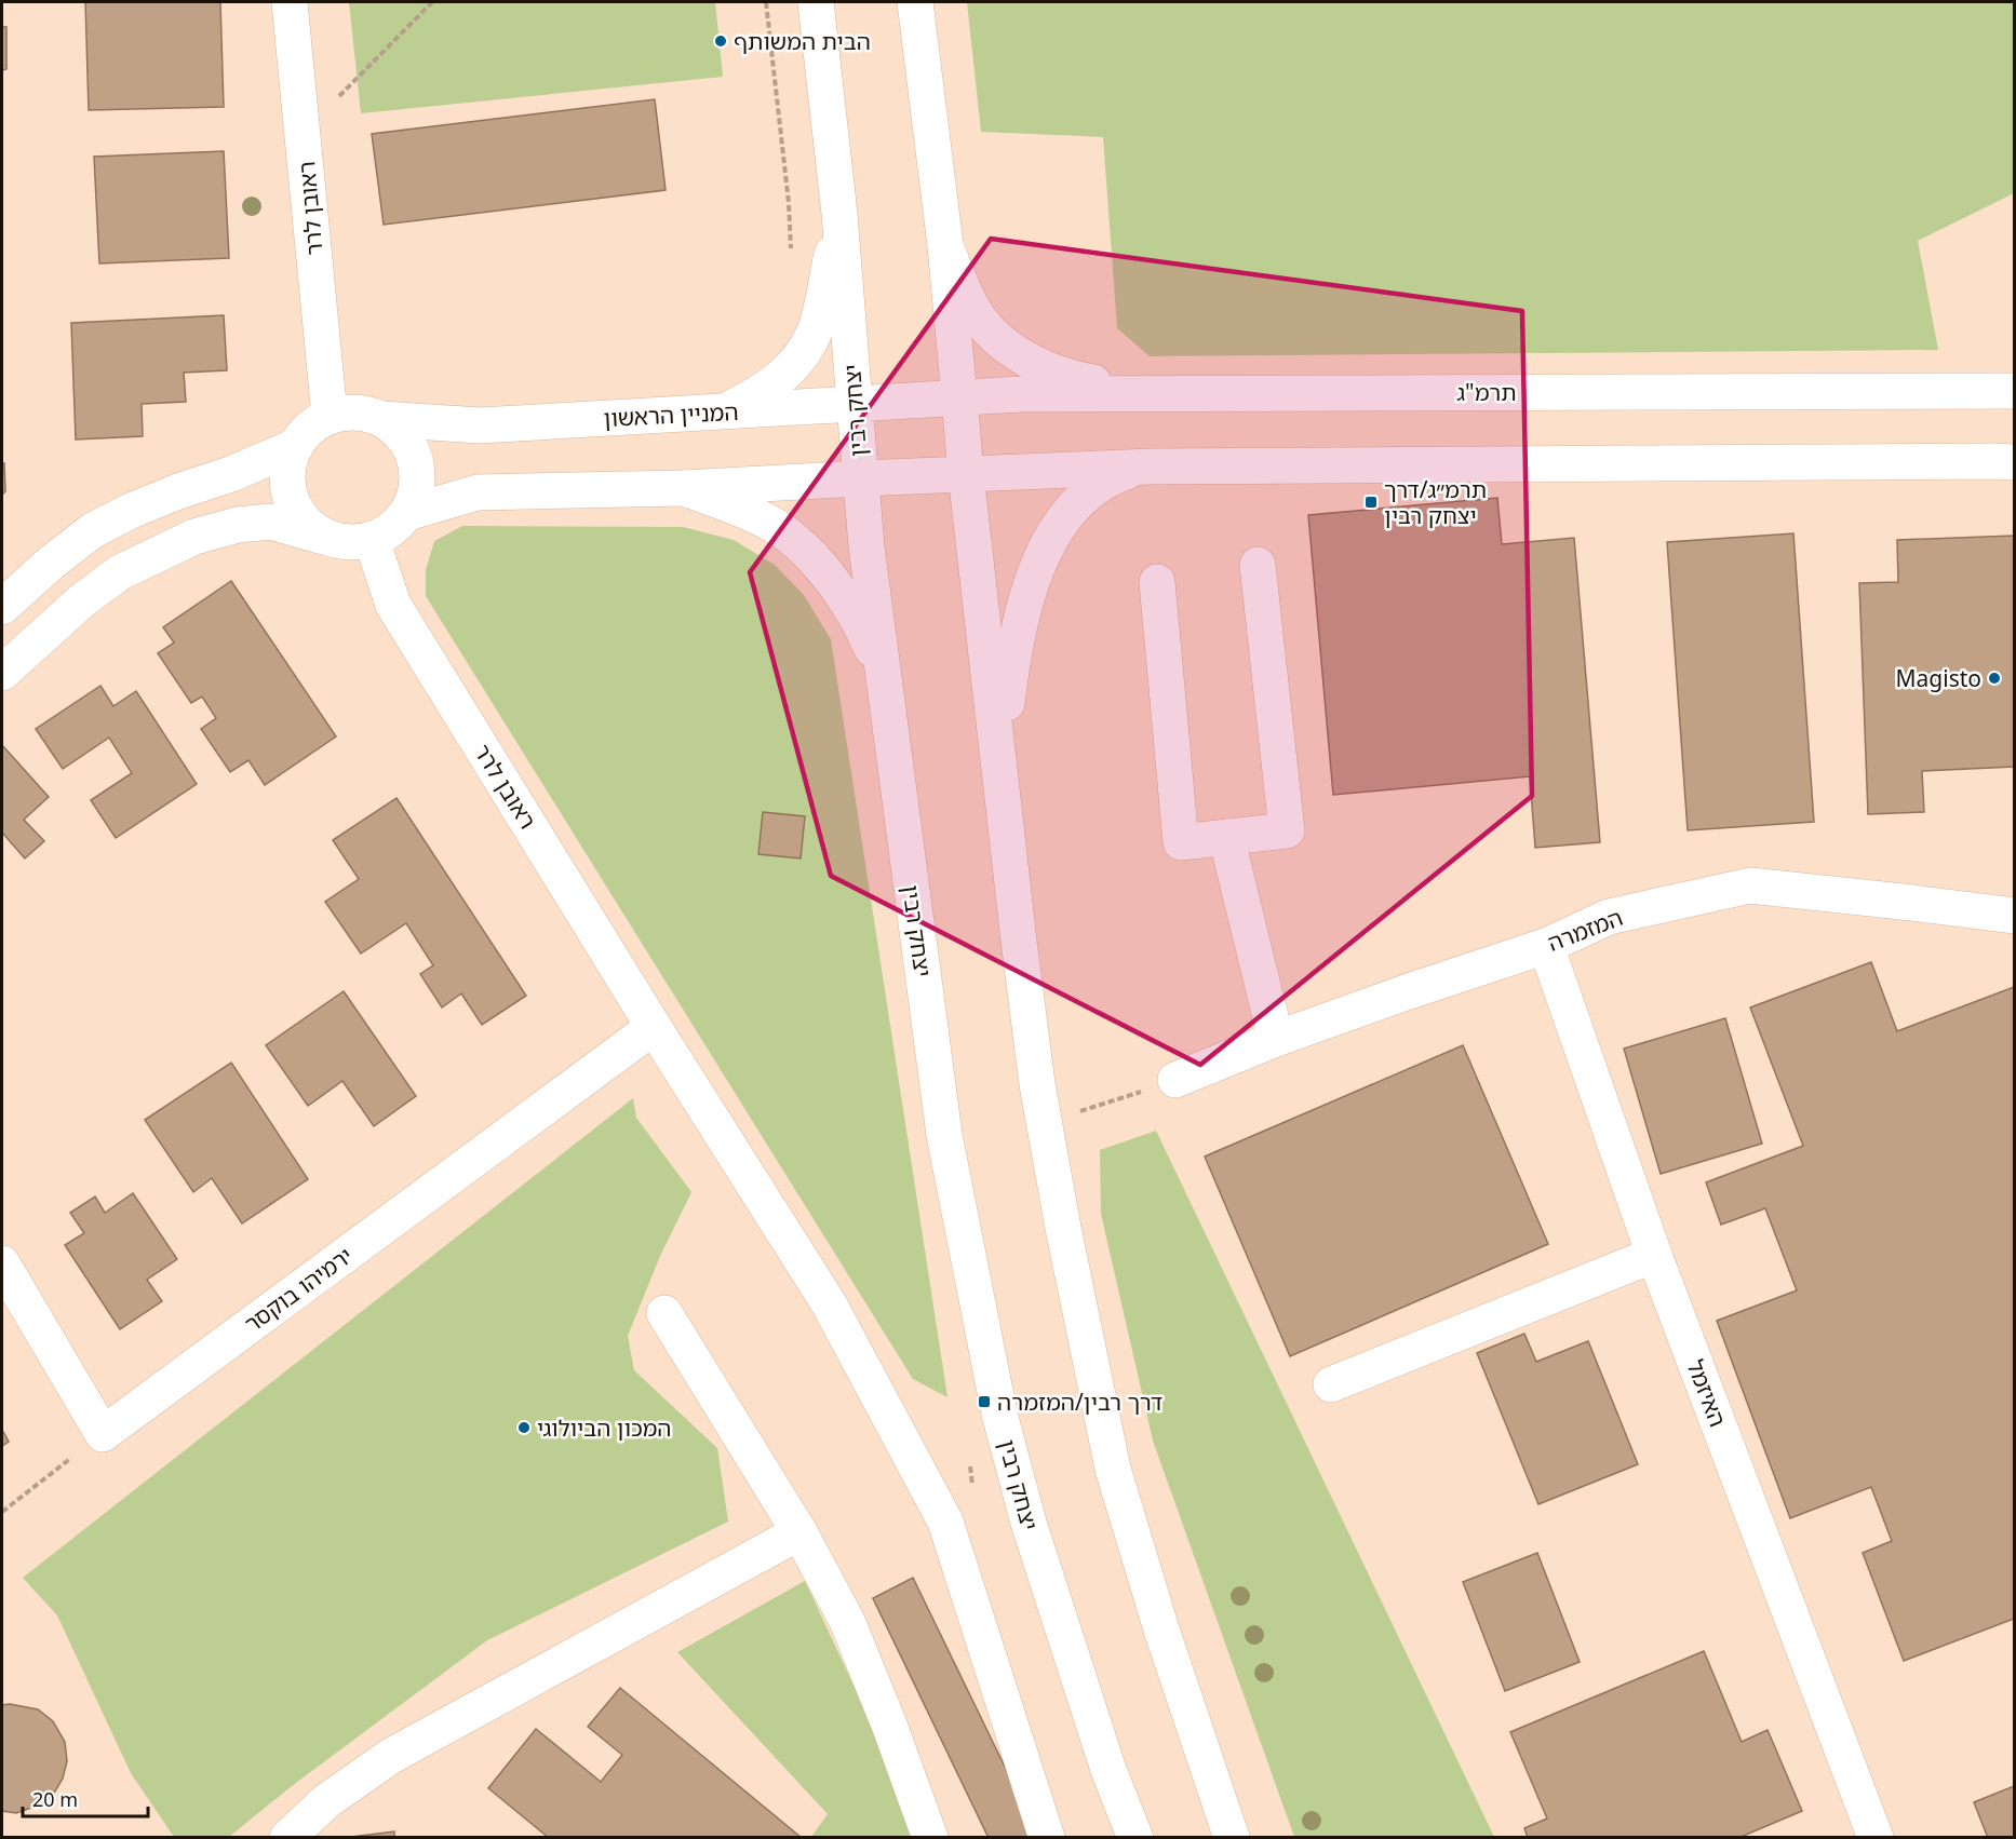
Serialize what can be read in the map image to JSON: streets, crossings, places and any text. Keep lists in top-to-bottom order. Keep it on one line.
{"streets":{"street":["ראובן לרר","תרמ\"ג","יצחק רבין","המניין הראשון","המזמרה","ירמיהו בוקסר","האיזמל"]},"crossings":[["ראובן לרר","המניין הראשון"],["ראובן לרר","ירמיהו בוקסר"],["תרמ\"ג","המניין הראשון"],["יצחק רבין","המניין הראשון"],["המזמרה","האיזמל"]],"places":{"other":["הבית המשותף","Magisto","המכון הביולוגי"],"transit":["תרמ״ג/דרך יצחק רבין","דרך רבין/המזמרה"]},"scale_bar":"20 m"}
